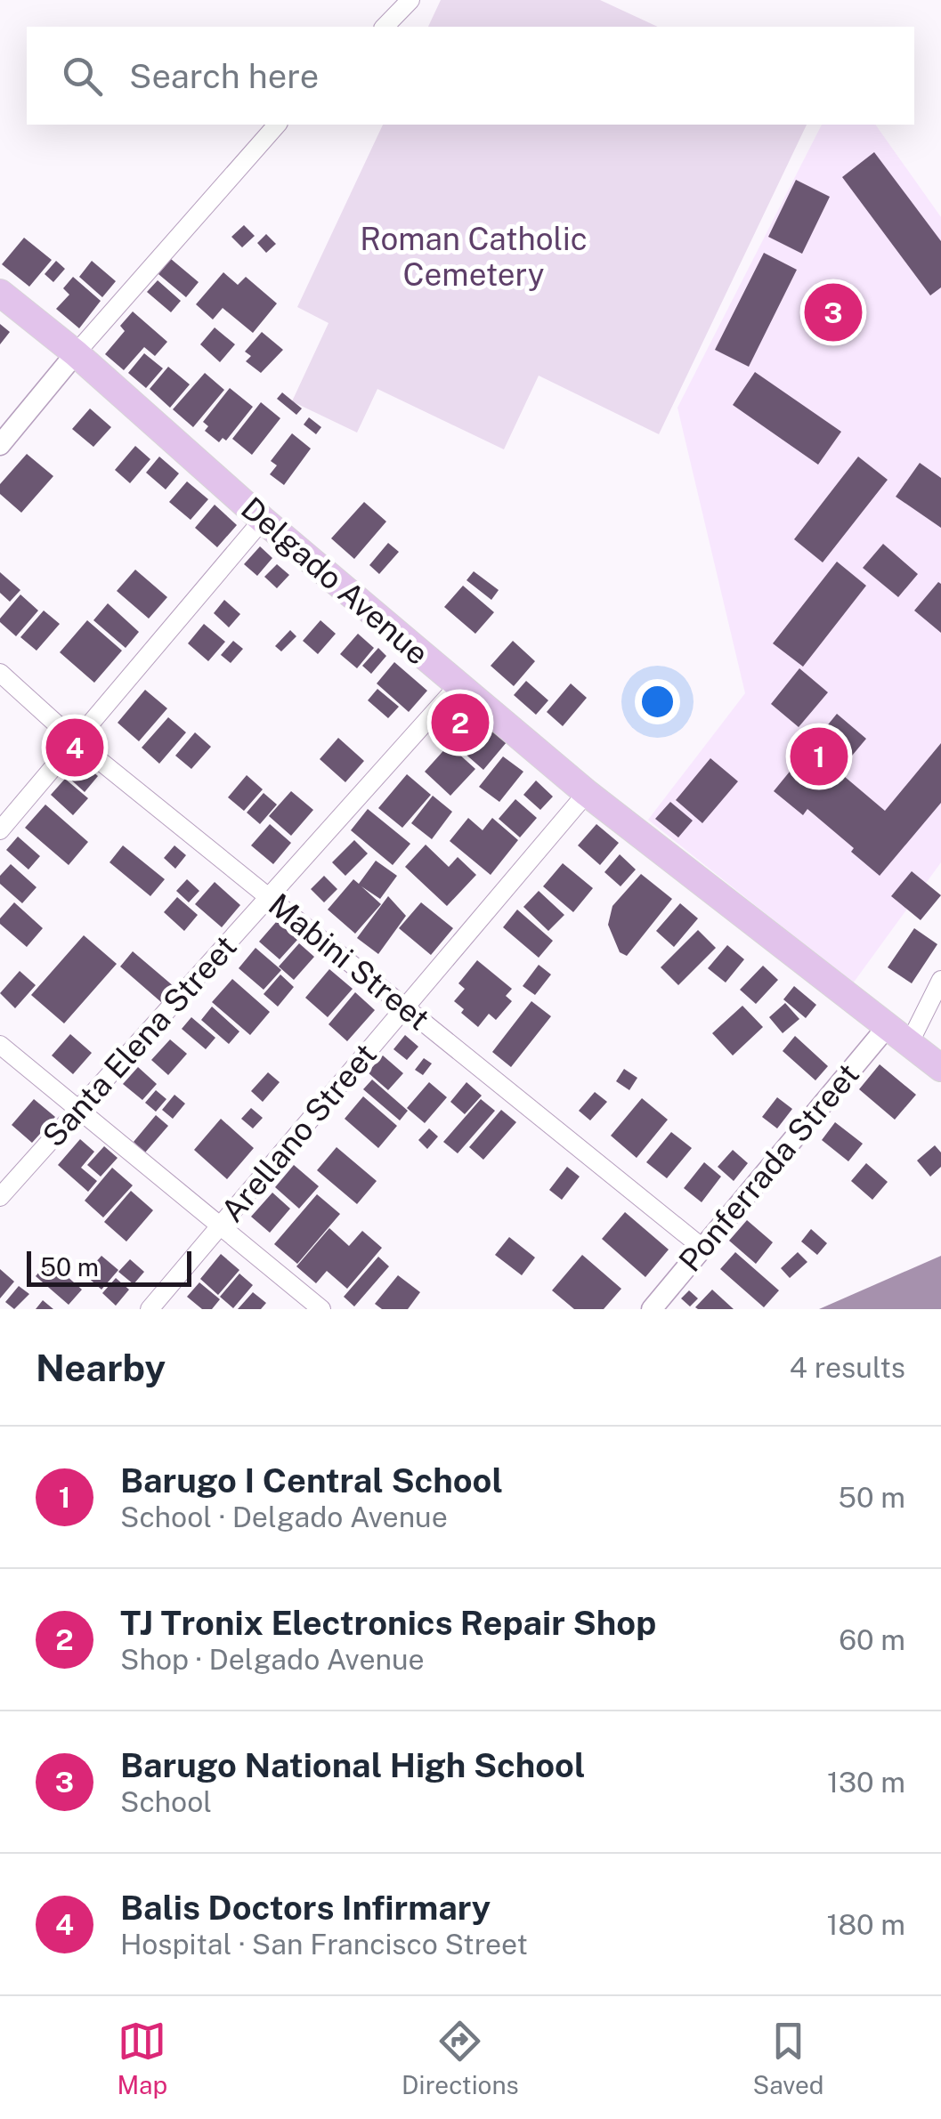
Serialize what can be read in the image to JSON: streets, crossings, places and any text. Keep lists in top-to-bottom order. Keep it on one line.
{"streets":{"main road":["Delgado Avenue"],"street":["Mabini Street","Santa Elena Street","Arellano Street","Ponferrada Street"]},"crossings":[["Delgado Avenue","Santa Elena Street"],["Delgado Avenue","Arellano Street"],["Delgado Avenue","Ponferrada Street"],["Mabini Street","Santa Elena Street"],["Mabini Street","Arellano Street"],["Mabini Street","Ponferrada Street"]],"parks":["Roman Catholic Cemetery"],"scale_bar":"50 m","page":{"search":"Search here","pins":["3","2","4","1"],"scale":"50 m","heading":["Nearby","4 results"],"list":[{"mark":"1","name":"Barugo I Central School","note":"School · Delgado Avenue","value":"50 m"},{"mark":"2","name":"TJ Tronix Electronics Repair Shop","note":"Shop · Delgado Avenue","value":"60 m"},{"mark":"3","name":"Barugo National High School","note":"School","value":"130 m"},{"mark":"4","name":"Balis Doctors Infirmary","note":"Hospital · San Francisco Street","value":"180 m"}],"nav":["Map","Directions","Saved"]}}
